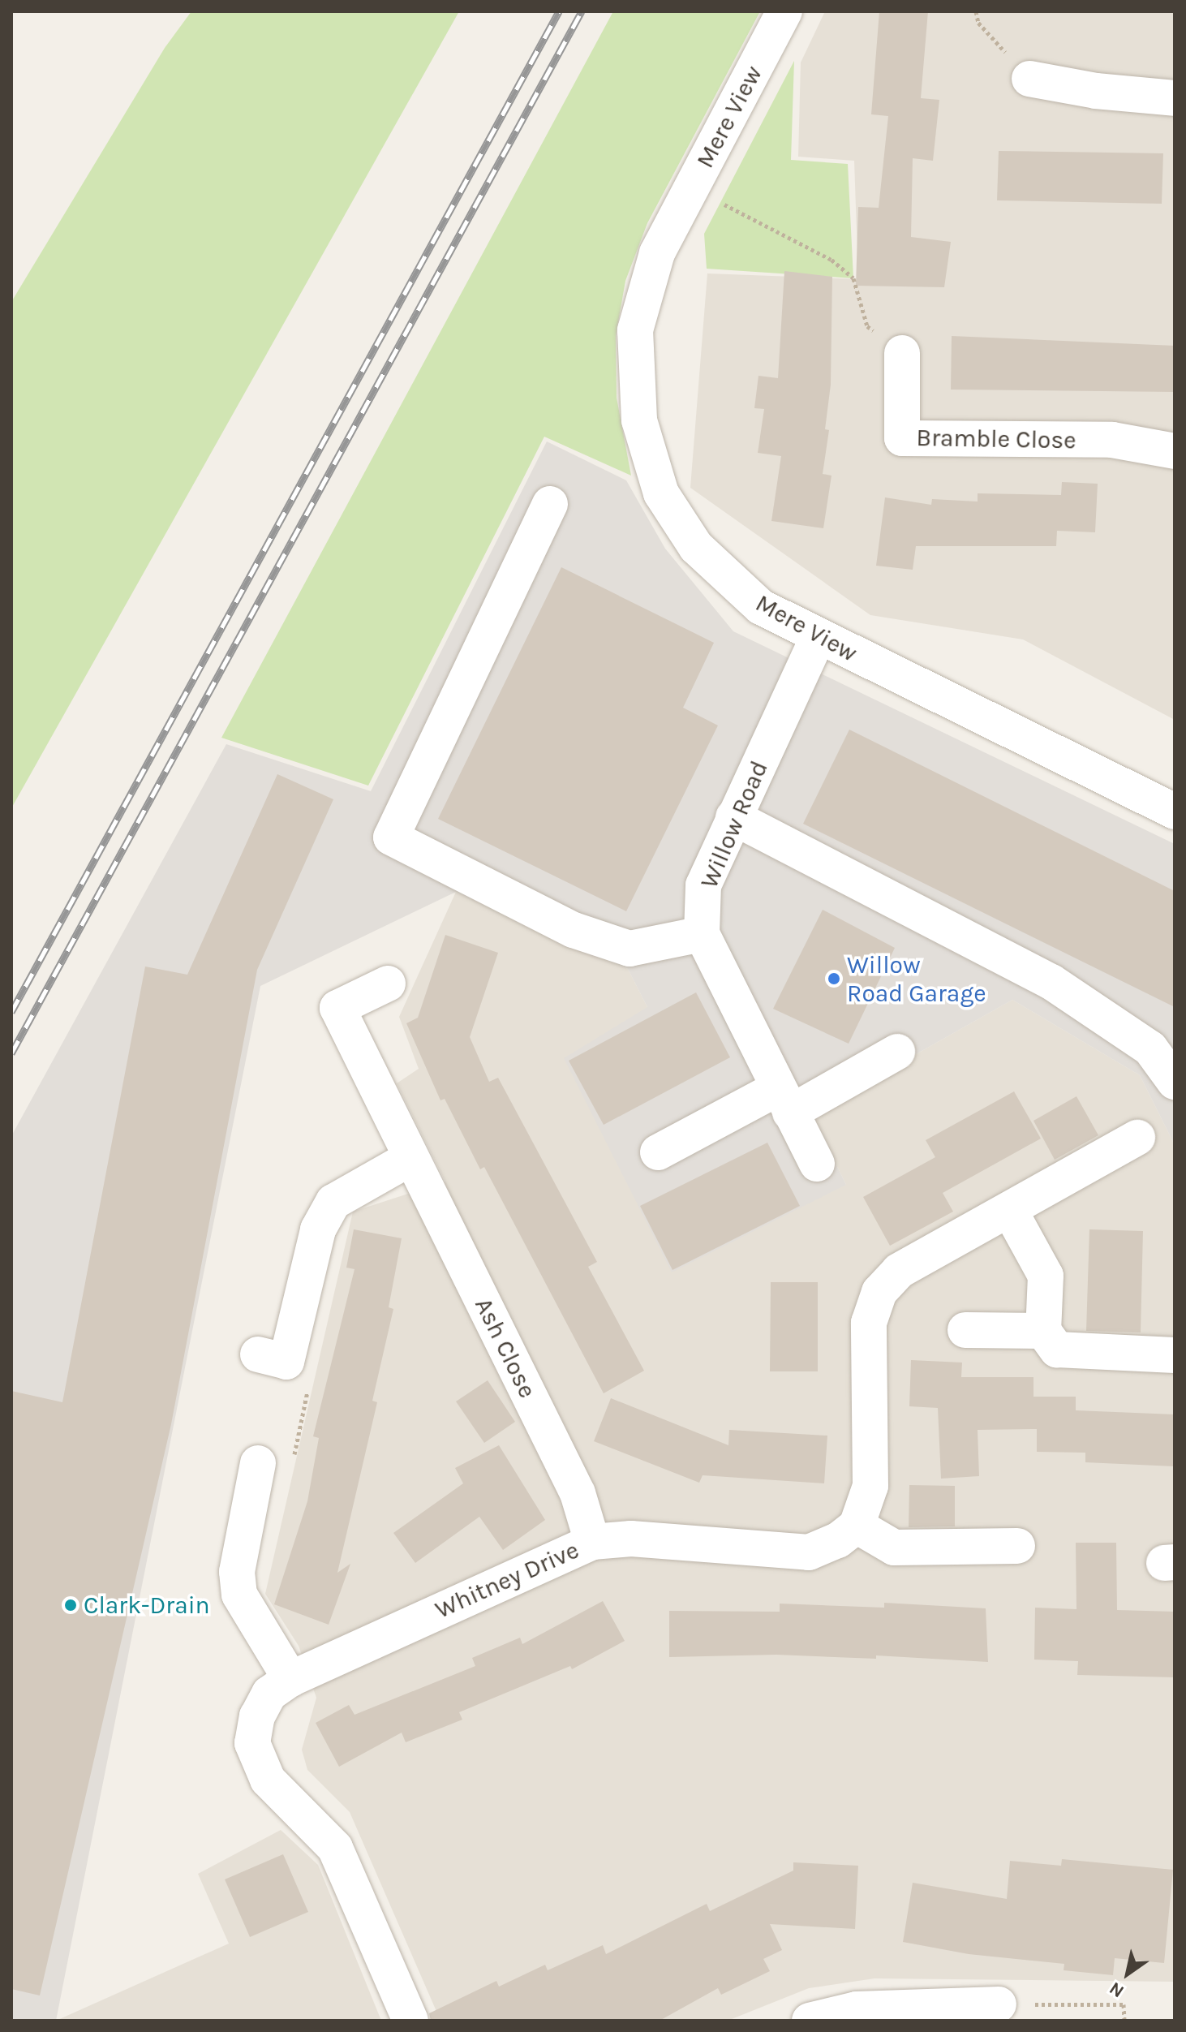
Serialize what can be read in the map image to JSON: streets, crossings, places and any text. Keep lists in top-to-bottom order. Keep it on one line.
{"streets":{"street":["Mere View","Bramble Close","Willow Road","Ash Close","Whitney Drive"]},"crossings":[["Mere View","Willow Road"],["Ash Close","Whitney Drive"]],"places":["Willow Road Garage","Clark-Drain"],"north":"bottom left"}
